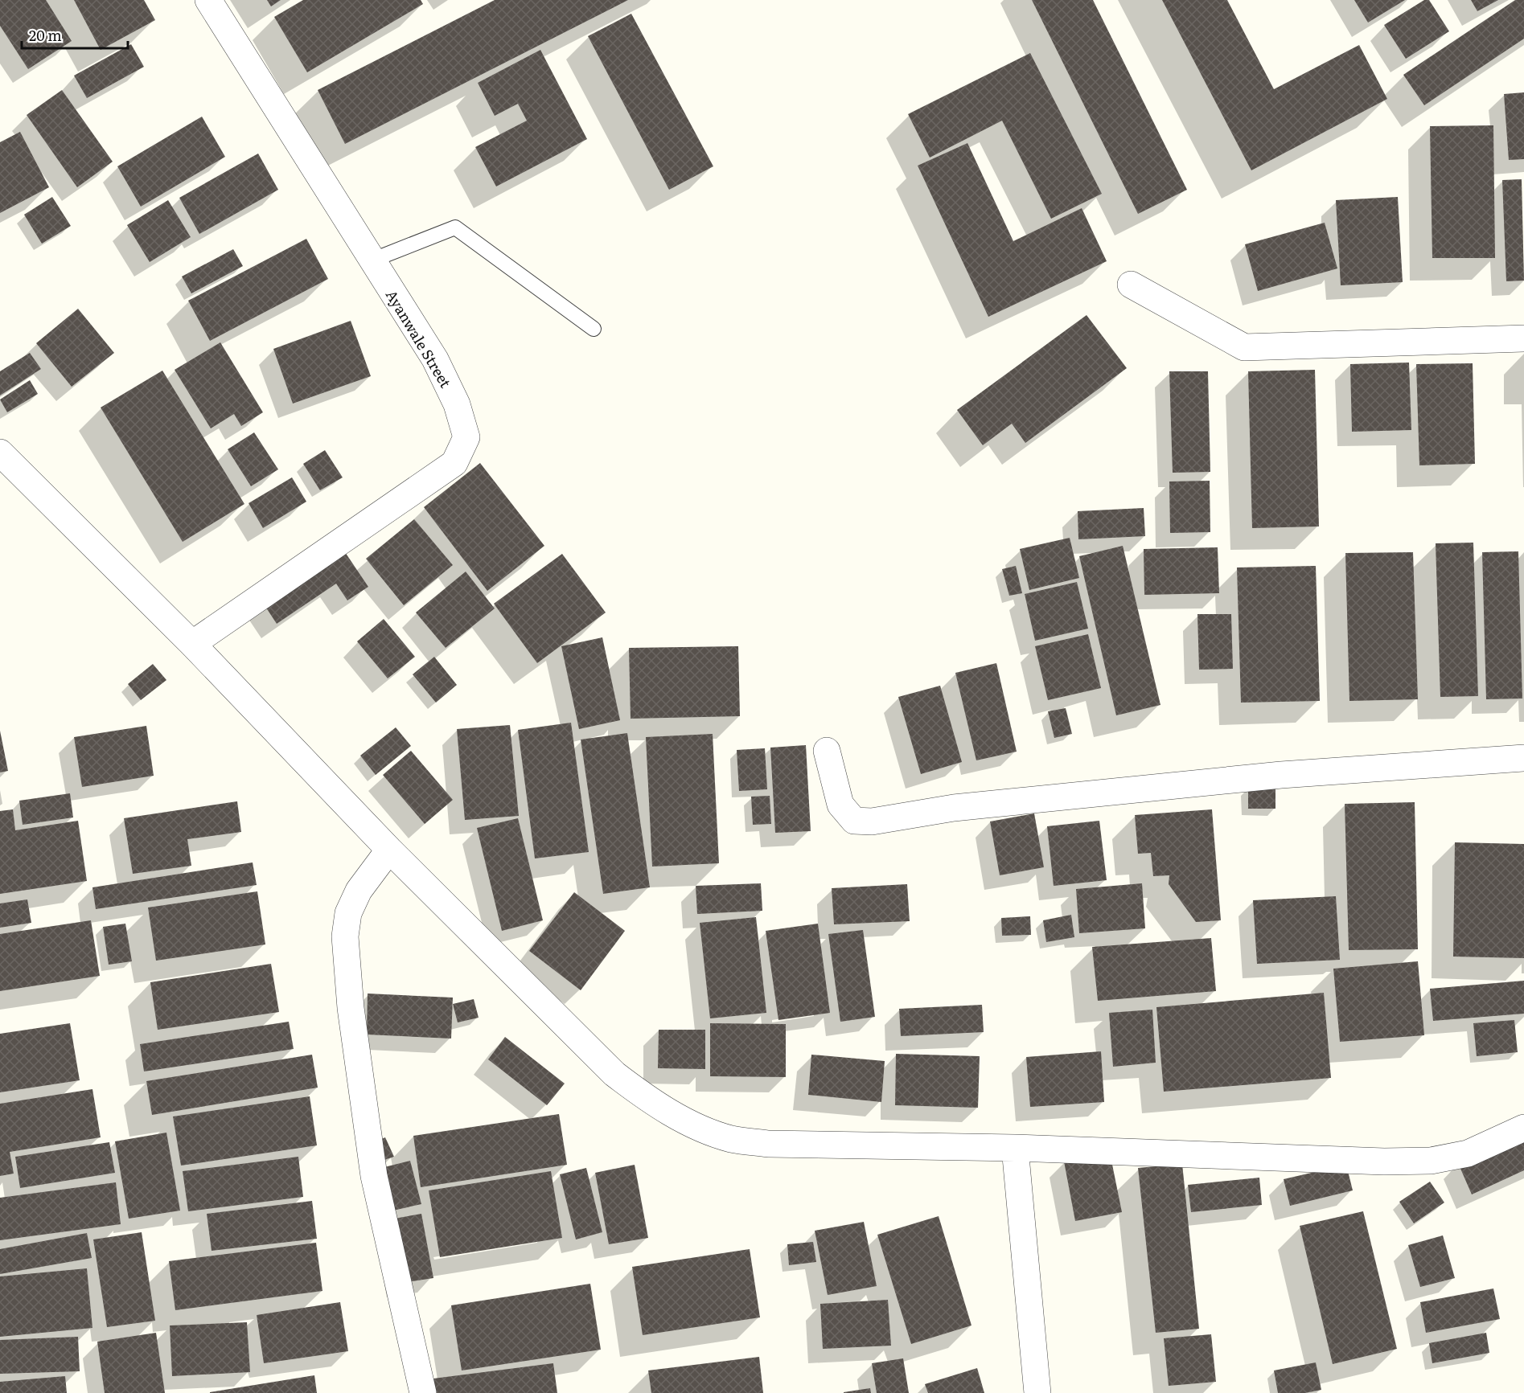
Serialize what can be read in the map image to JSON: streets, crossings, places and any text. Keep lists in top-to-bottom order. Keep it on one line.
{"streets":{"street":["Ayanwale Street"]},"scale_bar":"20 m"}
